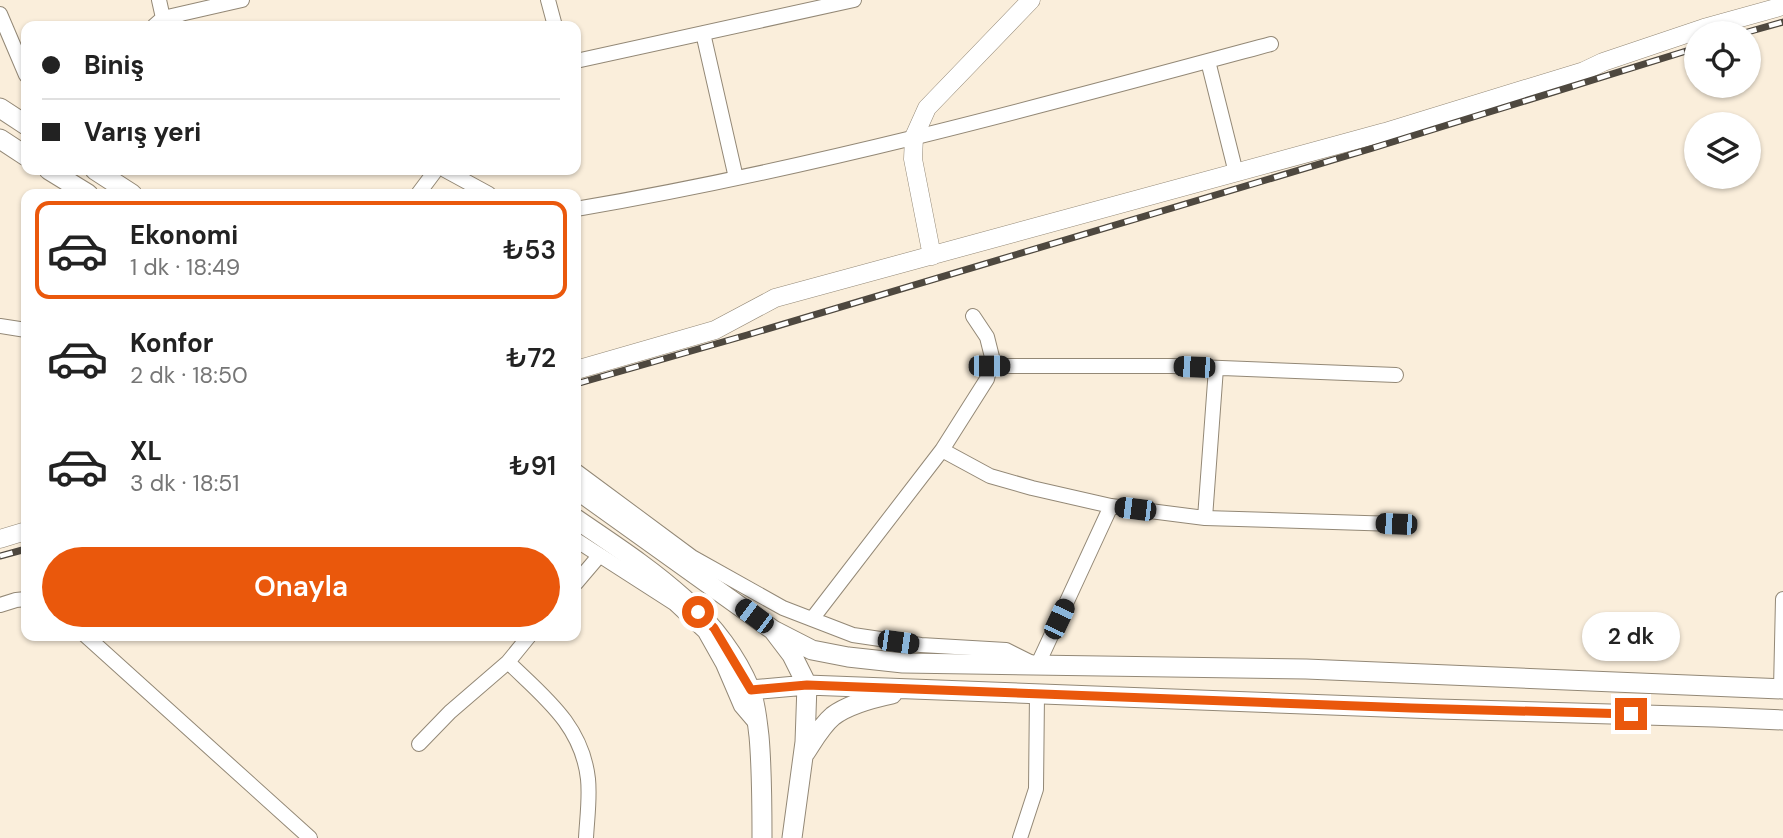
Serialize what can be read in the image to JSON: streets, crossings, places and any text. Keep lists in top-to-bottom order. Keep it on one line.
{"page":{"banner":["Biniş","Varış yeri"],"list":[{"name":"Ekonomi","note":"1 dk · 18:49","value":"₺53"},{"name":"Konfor","note":"2 dk · 18:50","value":"₺72"},{"name":"XL","note":"3 dk · 18:51","value":"₺91"}],"buttons":"Onayla","bubble":"2 dk"}}
